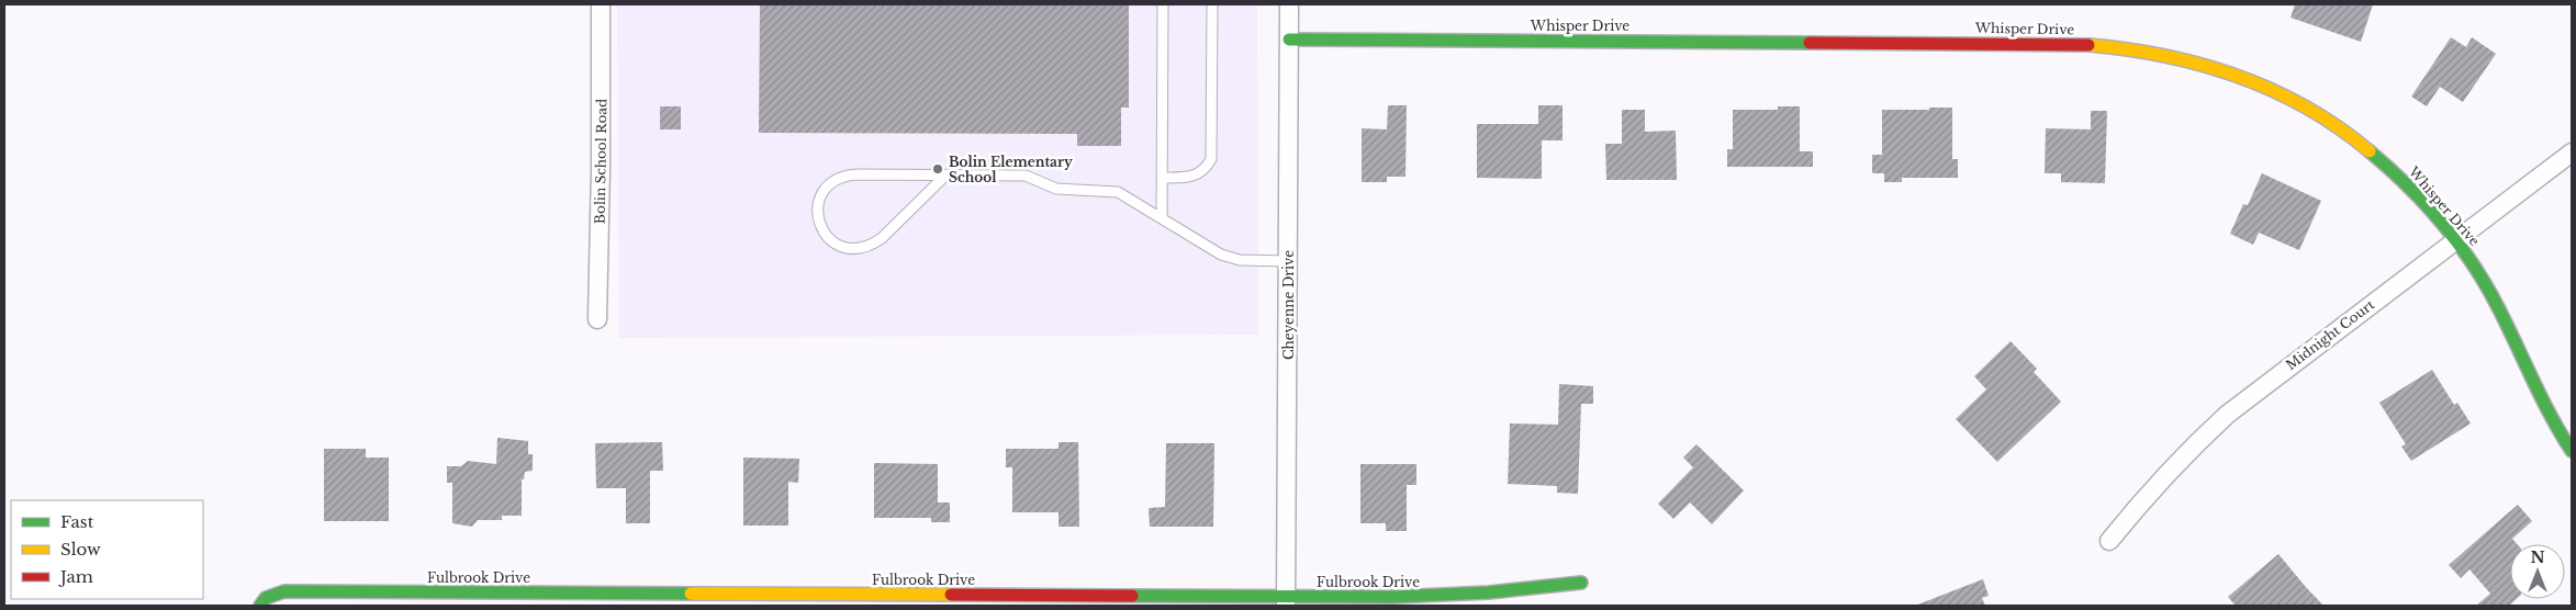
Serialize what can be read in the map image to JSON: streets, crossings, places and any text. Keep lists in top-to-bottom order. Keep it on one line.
{"streets":{"street":["Whisper Drive","Bolin School Road","Cheyenne Drive","Midnight Court","Fulbrook Drive"]},"crossings":[["Whisper Drive","Cheyenne Drive"],["Whisper Drive","Midnight Court"],["Cheyenne Drive","Fulbrook Drive"]],"places":["Bolin Elementary School"],"legend":["Fast","Slow","Jam"],"north":"top"}
